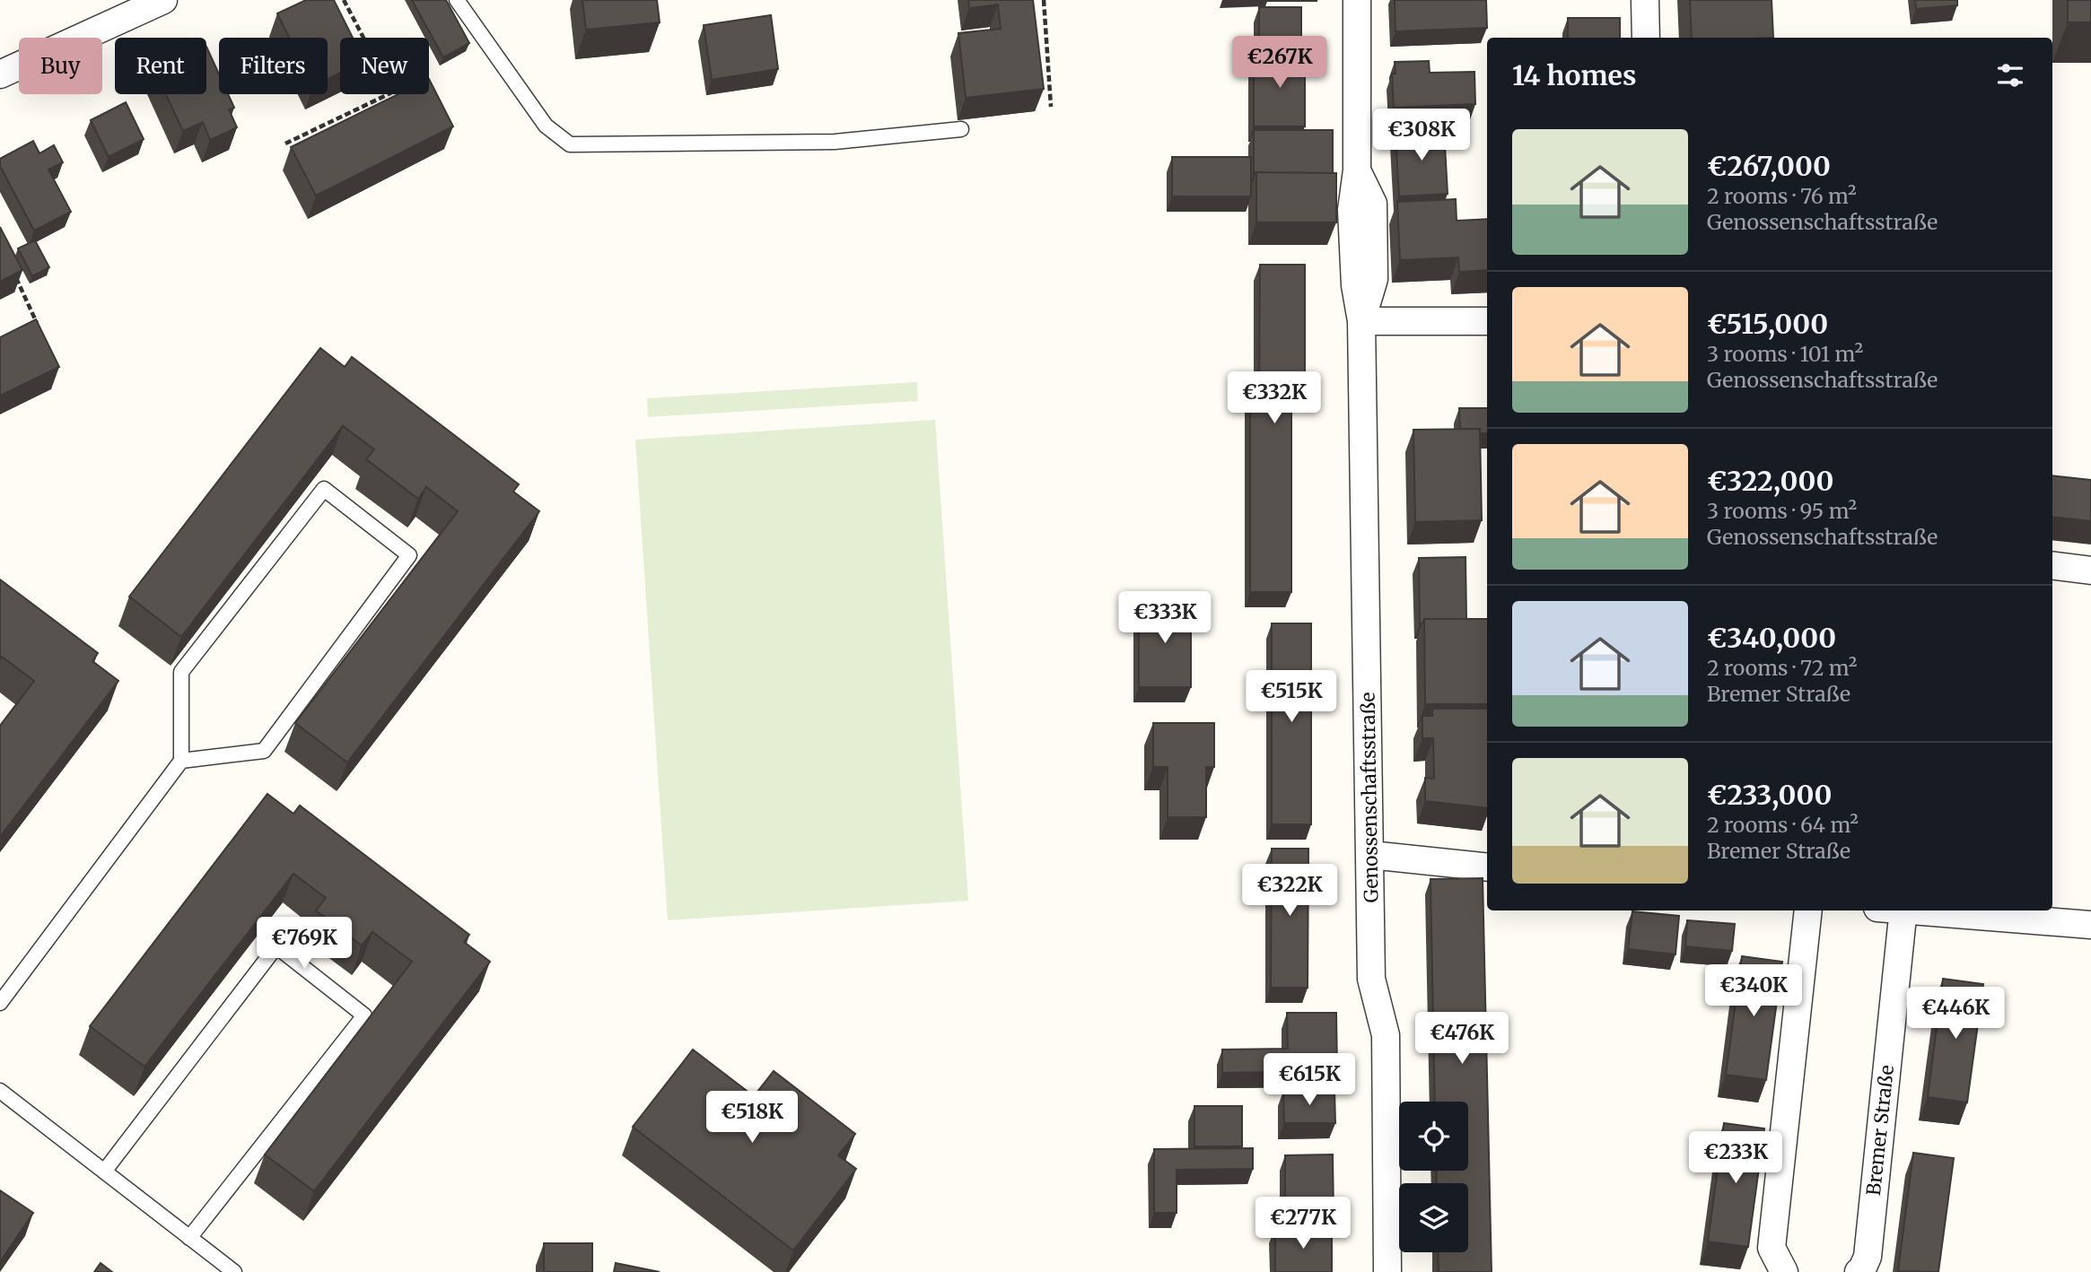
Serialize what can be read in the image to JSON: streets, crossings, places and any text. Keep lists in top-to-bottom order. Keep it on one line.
{"streets":{"street":["Genossenschaftsstraße","Bremer Straße"]},"page":{"price":["€267K","€308K","€332K","€333K","€515K","€322K","€769K","€340K","€446K","€476K","€615K","€518K","€233K","€277K"],"chip":["Buy","Rent","Filters","New"],"heading":"14 homes","list":[{"name":"€267,000","note":"2 rooms · 76 m² · Genossenschaftsstraße"},{"name":"€515,000","note":"3 rooms · 101 m² · Genossenschaftsstraße"},{"name":"€322,000","note":"3 rooms · 95 m² · Genossenschaftsstraße"},{"name":"€340,000","note":"2 rooms · 72 m² · Bremer Straße"},{"name":"€233,000","note":"2 rooms · 64 m² · Bremer Straße"}]}}
